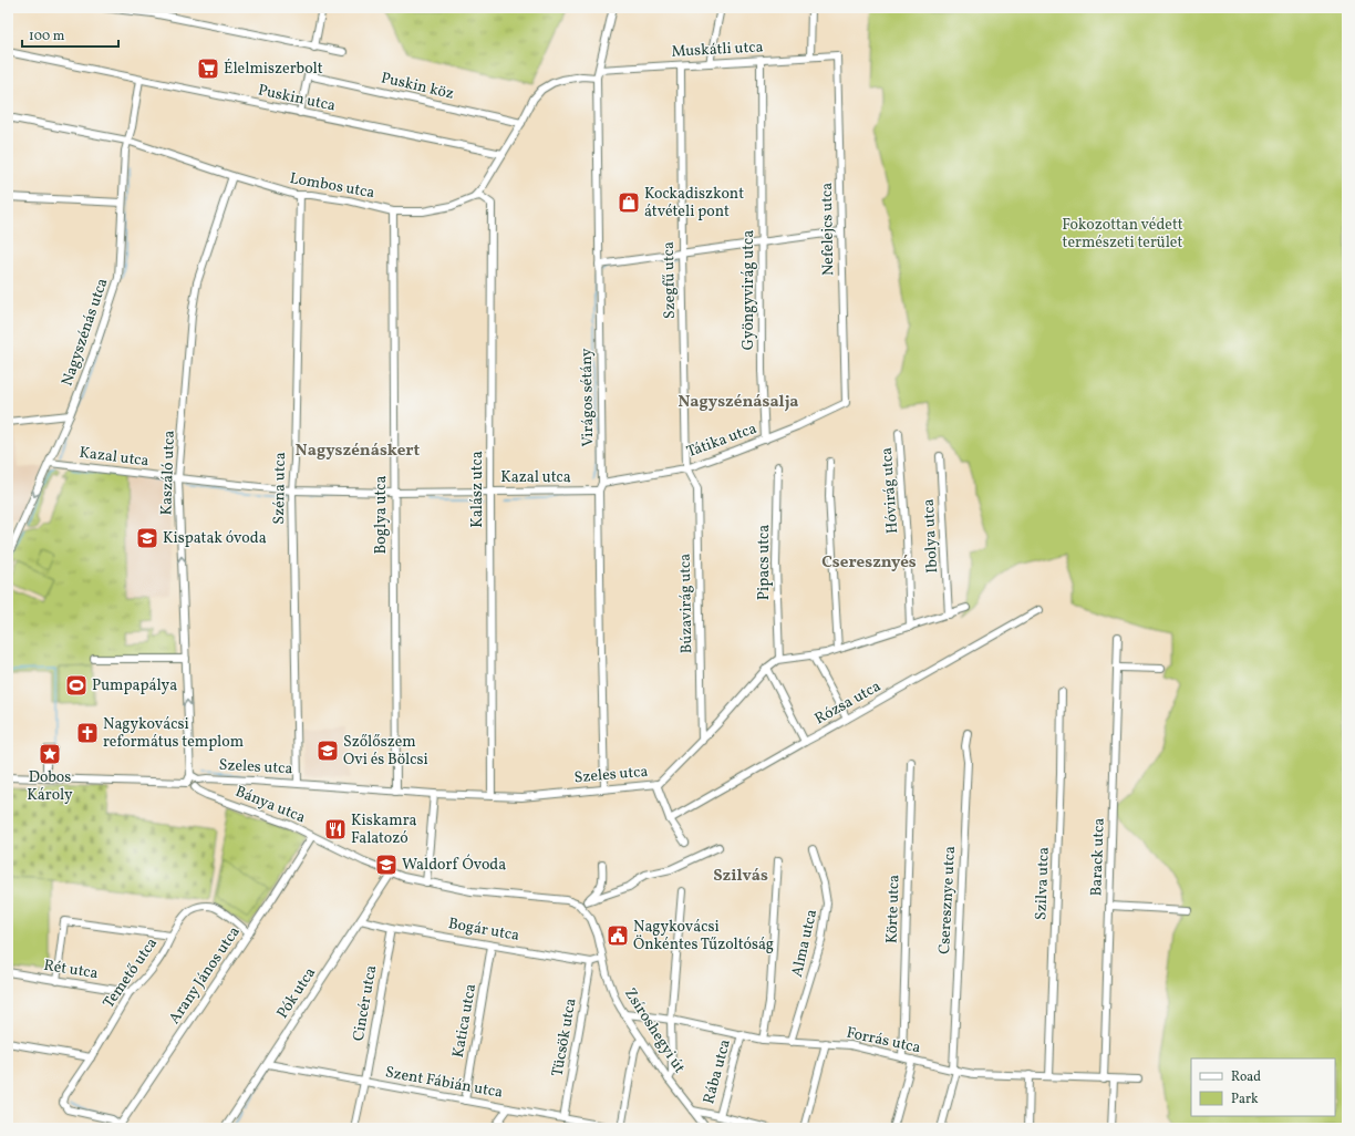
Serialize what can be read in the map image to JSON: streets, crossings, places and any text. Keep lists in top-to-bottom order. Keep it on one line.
{"streets":{"street":["Muskátli utca","Puskin köz","Puskin utca","Lombos utca","Nefelejcs utca","Szegfű utca","Gyöngyvirág utca","Nagyszénás utca","Virágos sétány","Tátika utca","Kazal utca","Kaszáló utca","Széna utca","Kalász utca","Hóvirág utca","Boglya utca","Ibolya utca","Pipacs utca","Búzavirág utca","Rózsa utca","Szeles utca","Bánya utca","Barack utca","Szilva utca","Cseresznye utca","Körte utca","Bogár utca","Alma utca","Rét utca","Temető utca","Arany János utca","Pók utca","Cincér utca","Katica utca","Zsíroshegyi út","Tücsök utca","Forrás utca","Rába utca","Szent Fábián utca"]},"crossings":[["Muskátli utca","Nefelejcs utca"],["Muskátli utca","Szegfű utca"],["Muskátli utca","Gyöngyvirág utca"],["Muskátli utca","Virágos sétány"],["Puskin köz","Puskin utca"],["Puskin utca","Nagyszénás utca"],["Lombos utca","Nagyszénás utca"],["Lombos utca","Kaszáló utca"],["Lombos utca","Széna utca"],["Lombos utca","Kalász utca"],["Lombos utca","Boglya utca"],["Nefelejcs utca","Tátika utca"],["Szegfű utca","Tátika utca"],["Szegfű utca","Búzavirág utca"],["Gyöngyvirág utca","Tátika utca"],["Nagyszénás utca","Kazal utca"],["Virágos sétány","Tátika utca"],["Virágos sétány","Kazal utca"],["Virágos sétány","Szeles utca"],["Tátika utca","Búzavirág utca"],["Kazal utca","Kaszáló utca"],["Kazal utca","Széna utca"],["Kazal utca","Kalász utca"],["Kazal utca","Boglya utca"],["Kaszáló utca","Szeles utca"],["Kaszáló utca","Bánya utca"],["Széna utca","Szeles utca"],["Kalász utca","Szeles utca"],["Boglya utca","Szeles utca"],["Pipacs utca","Szeles utca"],["Búzavirág utca","Szeles utca"],["Szeles utca","Bánya utca"],["Bánya utca","Arany János utca"],["Bánya utca","Pók utca"],["Bánya utca","Zsíroshegyi út"],["Barack utca","Forrás utca"],["Szilva utca","Forrás utca"],["Cseresznye utca","Forrás utca"],["Körte utca","Forrás utca"],["Bogár utca","Pók utca"],["Bogár utca","Cincér utca"],["Bogár utca","Katica utca"],["Bogár utca","Zsíroshegyi út"],["Bogár utca","Tücsök utca"],["Alma utca","Forrás utca"],["Rét utca","Temető utca"],["Temető utca","Arany János utca"],["Pók utca","Szent Fábián utca"],["Cincér utca","Szent Fábián utca"],["Katica utca","Szent Fábián utca"],["Zsíroshegyi út","Forrás utca"],["Tücsök utca","Szent Fábián utca"],["Forrás utca","Rába utca"]],"one_way":["Kaszáló utca"],"districts":["Nagyszénásalja","Nagyszénáskert","Cseresznyés","Szilvás"],"parks":["Fokozottan védett természeti terület"],"places":{"supermarket":["Élelmiszerbolt"],"shop":["Kockadiszkont átvételi pont"],"school or university":["Kispatak óvoda","Szőlőszem Ovi és Bölcsi","Waldorf Óvoda"],"sports":["Pumpapálya"],"church":["Nagykovácsi református templom"],"place":["Dobos Károly"],"restaurant":["Kiskamra Falatozó"],"public building":["Nagykovácsi Önkéntes Tűzoltóság"]},"legend":["Road","Park"],"scale_bar":"100 m"}
